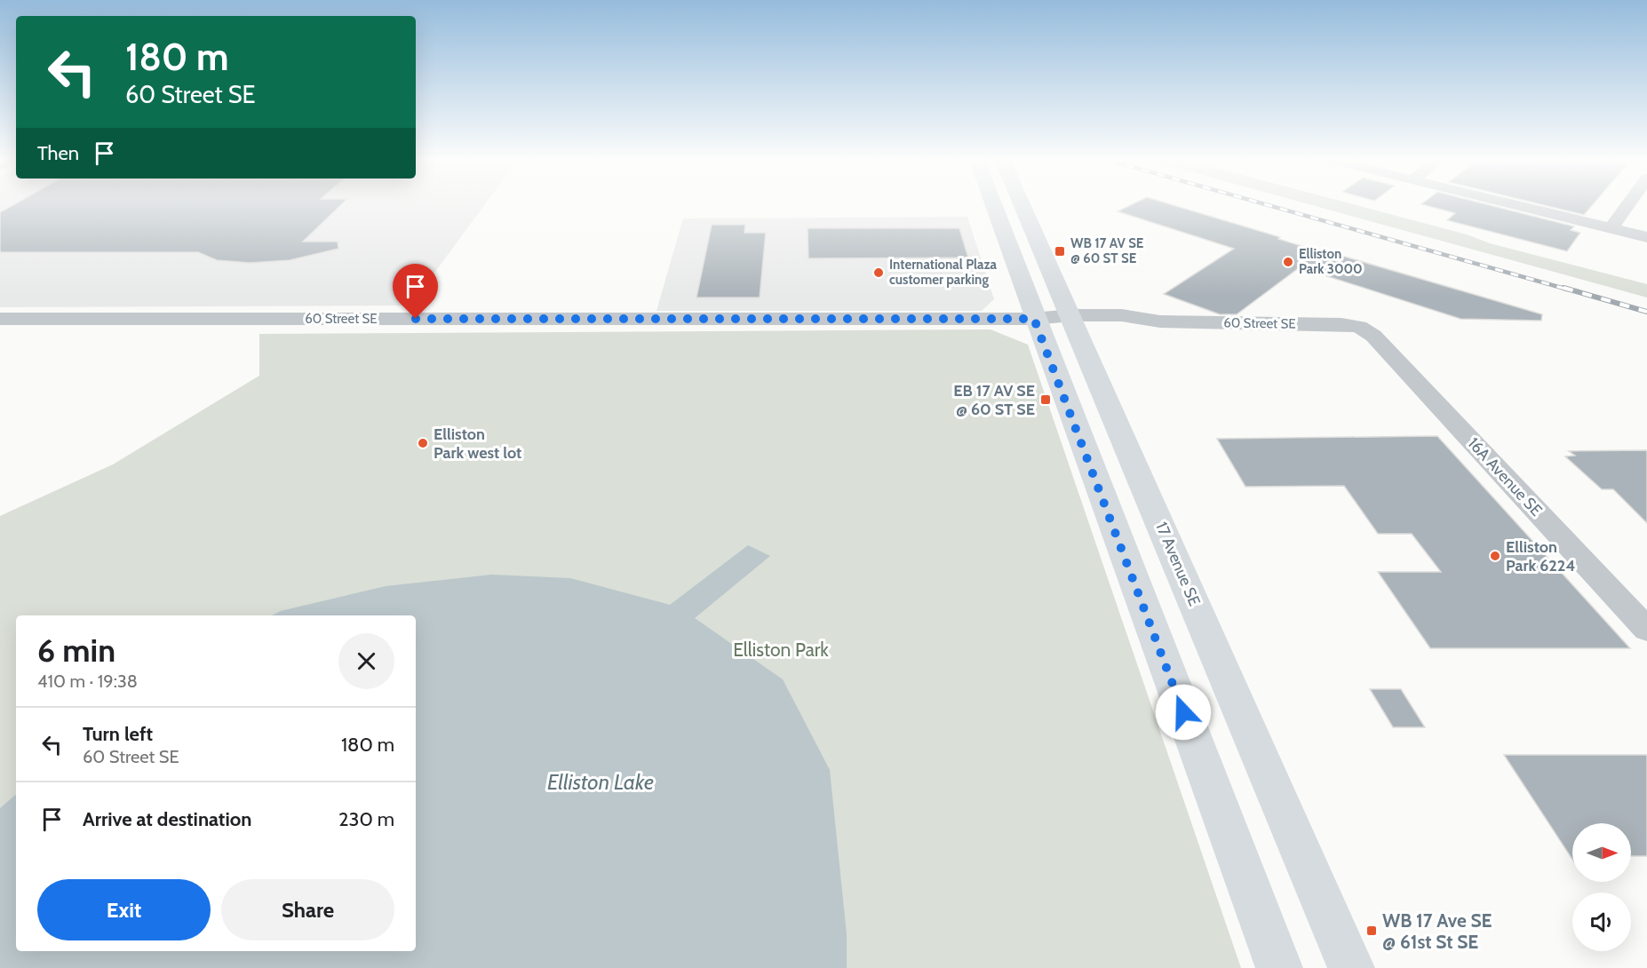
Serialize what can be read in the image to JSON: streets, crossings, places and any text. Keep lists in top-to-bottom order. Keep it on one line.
{"streets":{"main road":["17 Avenue SE"],"street":["60 Street SE","16A Avenue SE"]},"crossings":[["60 Street SE","16A Avenue SE"],["60 Street SE","17 Avenue SE"]],"water":["Elliston Lake"],"parks":["Elliston Park"],"places":{"transit":["WB 17 AV SE @ 60 ST SE","EB 17 AV SE @ 60 ST SE","WB 17 Ave SE @ 61st St SE"],"other":["Elliston Park 3000","International Plaza customer parking","Elliston Park west lot","Elliston Park 6224"]},"north":"right","page":{"turn":["180 m","60 Street SE"],"then":"Then","heading":["6 min","410 m · 19:38"],"list":[{"name":"Turn left","note":"60 Street SE","value":"180 m"},{"name":"Arrive at destination","value":"230 m"}],"buttons":["Exit","Share"]}}
